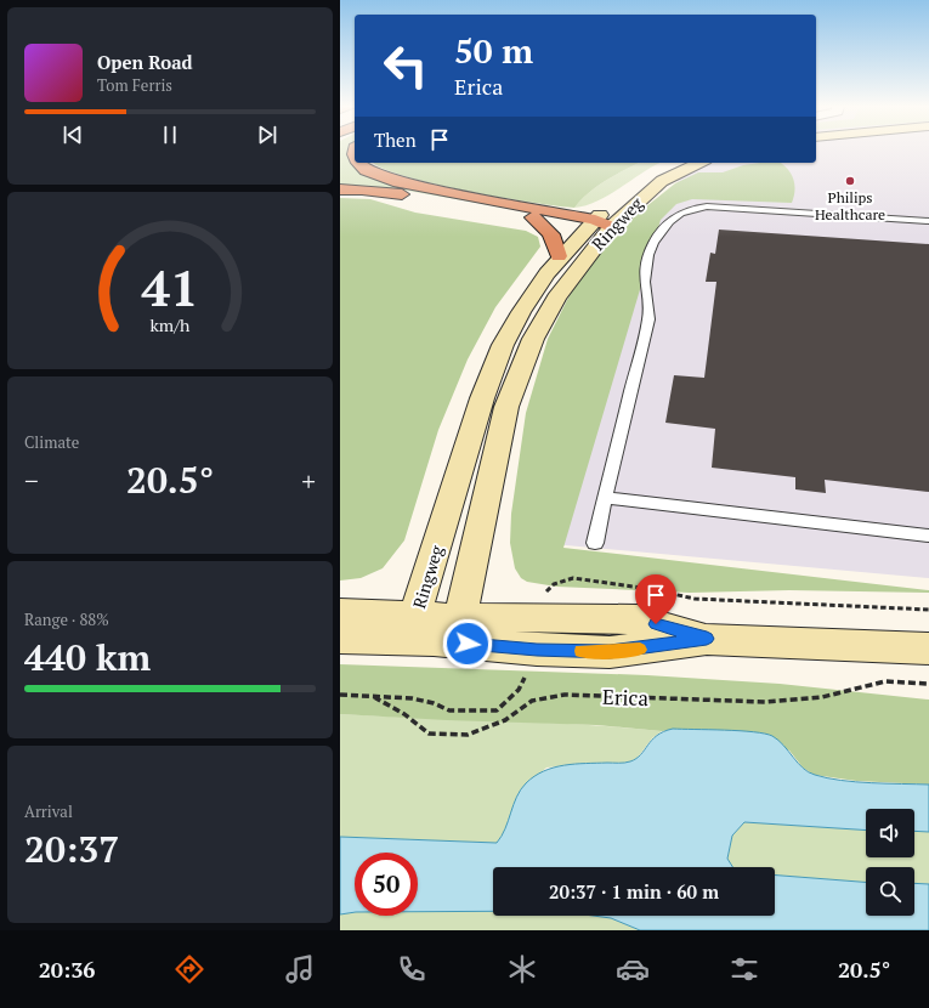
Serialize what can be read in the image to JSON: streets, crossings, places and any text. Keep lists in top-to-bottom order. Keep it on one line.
{"streets":{"main road":["Ringweg"],"path":["Erica"]},"places":["Philips Healthcare"],"page":{"turn":["50 m","Erica"],"song":["Open Road","Tom Ferris"],"then":"Then","tile":["Climate",["Range · 88%","440 km"],["Arrival","20:37"]],"heat":["−","20.5°","+"],"limit":"50","trip":"20:37 · 1 min · 60 m","tabs":["20:36","20.5°"],"gauge":["41","km/h"]}}
